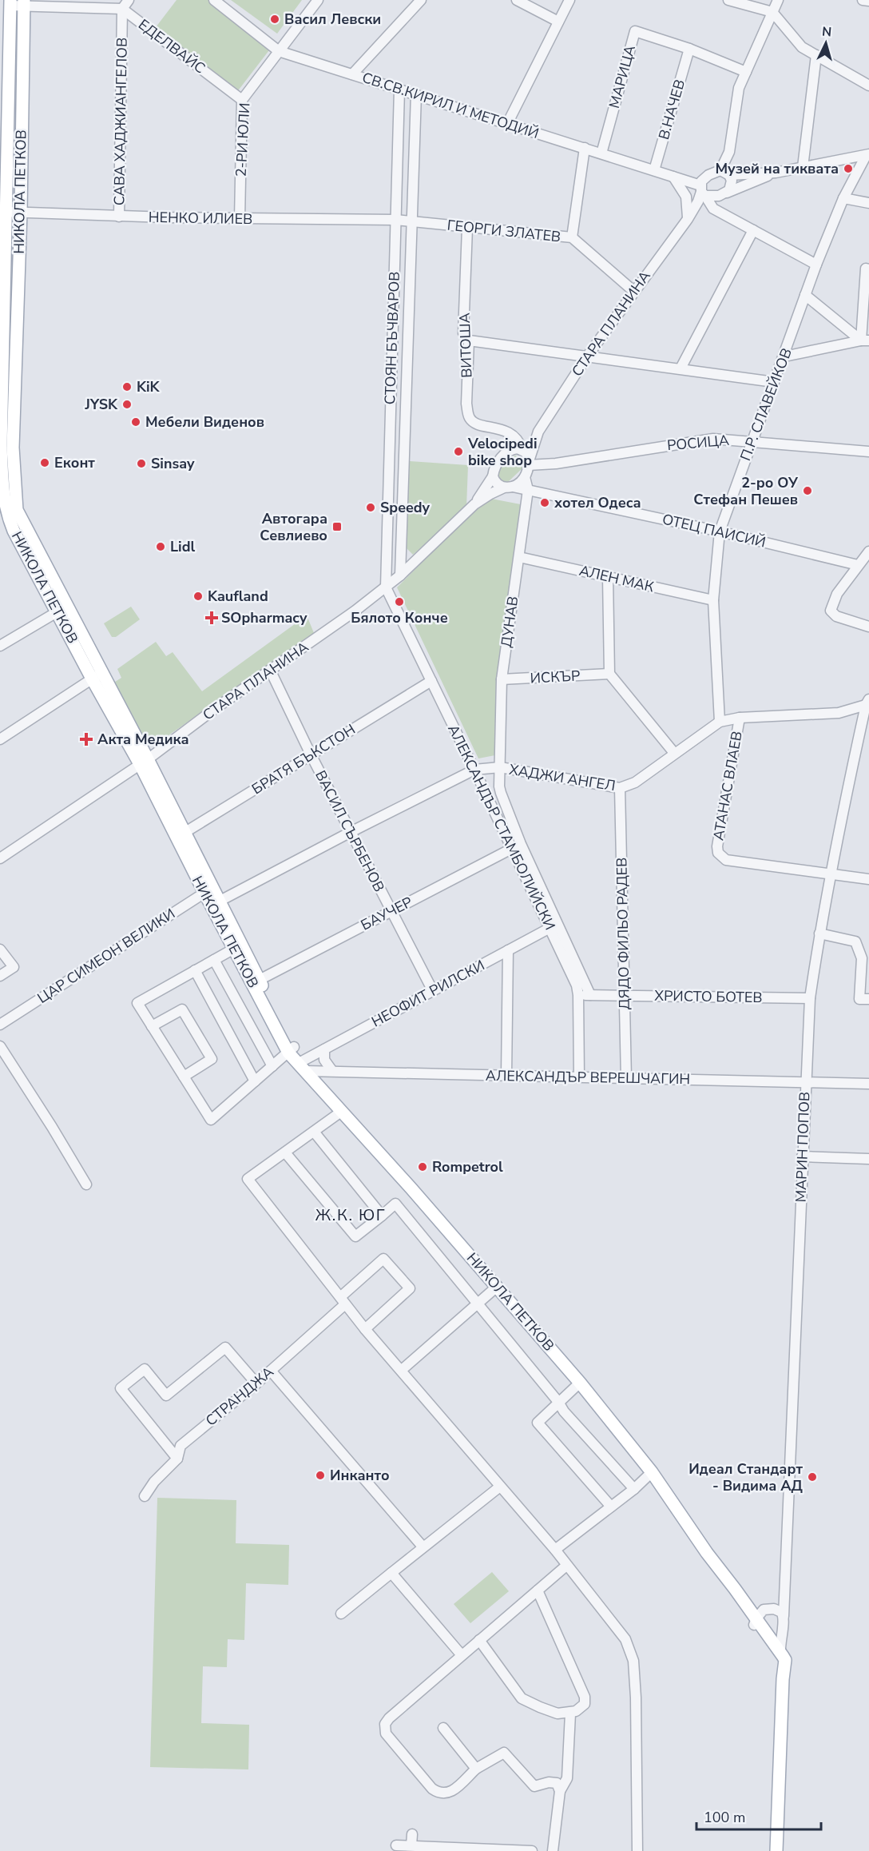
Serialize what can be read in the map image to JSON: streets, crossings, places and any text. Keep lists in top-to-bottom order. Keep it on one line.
{"streets":{"main road":["НИКОЛА ПЕТКОВ"],"street":["ЕДЕЛВАЙС","МАРИЦА","СВ.СВ.КИРИЛ И МЕТОДИЙ","В.НАЧЕВ","САВА ХАДЖИАНГЕЛОВ","2-РИ ЮЛИ","НЕНКО ИЛИЕВ","ГЕОРГИ ЗЛАТЕВ","СТАРА ПЛАНИНА","СТОЯН БЪЧВАРОВ","ВИТОША","П.Р. СЛАВЕЙКОВ","РОСИЦА","ОТЕЦ ПАИСИЙ","АЛЕН МАК","ДУНАВ","ИСКЪР","БРАТЯ БЪКСТОН","ХАДЖИ АНГЕЛ","АТАНАС ВЛАЕВ","АЛЕКСАНДЪР СТАМБОЛИЙСКИ","ВАСИЛ СЪРБЕНОВ","БАУЧЕР","ДЯДО ФИЛЬО РАДЕВ","ЦАР СИМЕОН ВЕЛИКИ","НЕОФИТ РИЛСКИ","ХРИСТО БОТЕВ","АЛЕКСАНДЪР ВЕРЕШЧАГИН","МАРИН ПОПОВ","СТРАНДЖА"]},"crossings":[["ЕДЕЛВАЙС","САВА ХАДЖИАНГЕЛОВ"],["ЕДЕЛВАЙС","2-РИ ЮЛИ"],["МАРИЦА","СВ.СВ.КИРИЛ И МЕТОДИЙ"],["МАРИЦА","В.НАЧЕВ"],["СВ.СВ.КИРИЛ И МЕТОДИЙ","В.НАЧЕВ"],["СВ.СВ.КИРИЛ И МЕТОДИЙ","2-РИ ЮЛИ"],["СВ.СВ.КИРИЛ И МЕТОДИЙ","СТАРА ПЛАНИНА"],["СВ.СВ.КИРИЛ И МЕТОДИЙ","СТОЯН БЪЧВАРОВ"],["СВ.СВ.КИРИЛ И МЕТОДИЙ","П.Р. СЛАВЕЙКОВ"],["САВА ХАДЖИАНГЕЛОВ","НЕНКО ИЛИЕВ"],["2-РИ ЮЛИ","НЕНКО ИЛИЕВ"],["НИКОЛА ПЕТКОВ","НЕНКО ИЛИЕВ"],["НИКОЛА ПЕТКОВ","СТАРА ПЛАНИНА"],["НИКОЛА ПЕТКОВ","БРАТЯ БЪКСТОН"],["НИКОЛА ПЕТКОВ","БАУЧЕР"],["НИКОЛА ПЕТКОВ","ЦАР СИМЕОН ВЕЛИКИ"],["НИКОЛА ПЕТКОВ","НЕОФИТ РИЛСКИ"],["НИКОЛА ПЕТКОВ","АЛЕКСАНДЪР ВЕРЕШЧАГИН"],["НИКОЛА ПЕТКОВ","МАРИН ПОПОВ"],["НЕНКО ИЛИЕВ","ГЕОРГИ ЗЛАТЕВ"],["НЕНКО ИЛИЕВ","СТОЯН БЪЧВАРОВ"],["ГЕОРГИ ЗЛАТЕВ","СТАРА ПЛАНИНА"],["ГЕОРГИ ЗЛАТЕВ","СТОЯН БЪЧВАРОВ"],["ГЕОРГИ ЗЛАТЕВ","ВИТОША"],["СТАРА ПЛАНИНА","СТОЯН БЪЧВАРОВ"],["СТАРА ПЛАНИНА","ВИТОША"],["СТАРА ПЛАНИНА","РОСИЦА"],["СТАРА ПЛАНИНА","ОТЕЦ ПАИСИЙ"],["СТАРА ПЛАНИНА","ДУНАВ"],["СТАРА ПЛАНИНА","АЛЕКСАНДЪР СТАМБОЛИЙСКИ"],["СТАРА ПЛАНИНА","ВАСИЛ СЪРБЕНОВ"],["СТОЯН БЪЧВАРОВ","АЛЕКСАНДЪР СТАМБОЛИЙСКИ"],["ВИТОША","РОСИЦА"],["ВИТОША","ОТЕЦ ПАИСИЙ"],["ВИТОША","ДУНАВ"],["П.Р. СЛАВЕЙКОВ","РОСИЦА"],["П.Р. СЛАВЕЙКОВ","ОТЕЦ ПАИСИЙ"],["П.Р. СЛАВЕЙКОВ","АЛЕН МАК"],["П.Р. СЛАВЕЙКОВ","ХАДЖИ АНГЕЛ"],["РОСИЦА","ОТЕЦ ПАИСИЙ"],["РОСИЦА","ДУНАВ"],["ОТЕЦ ПАИСИЙ","ДУНАВ"],["АЛЕН МАК","ДУНАВ"],["ДУНАВ","ИСКЪР"],["ДУНАВ","ХАДЖИ АНГЕЛ"],["ДУНАВ","АЛЕКСАНДЪР СТАМБОЛИЙСКИ"],["БРАТЯ БЪКСТОН","АЛЕКСАНДЪР СТАМБОЛИЙСКИ"],["БРАТЯ БЪКСТОН","ВАСИЛ СЪРБЕНОВ"],["ХАДЖИ АНГЕЛ","АТАНАС ВЛАЕВ"],["ХАДЖИ АНГЕЛ","АЛЕКСАНДЪР СТАМБОЛИЙСКИ"],["ХАДЖИ АНГЕЛ","ДЯДО ФИЛЬО РАДЕВ"],["ХАДЖИ АНГЕЛ","МАРИН ПОПОВ"],["АТАНАС ВЛАЕВ","МАРИН ПОПОВ"],["АЛЕКСАНДЪР СТАМБОЛИЙСКИ","БАУЧЕР"],["АЛЕКСАНДЪР СТАМБОЛИЙСКИ","НЕОФИТ РИЛСКИ"],["АЛЕКСАНДЪР СТАМБОЛИЙСКИ","ХРИСТО БОТЕВ"],["АЛЕКСАНДЪР СТАМБОЛИЙСКИ","АЛЕКСАНДЪР ВЕРЕШЧАГИН"],["ВАСИЛ СЪРБЕНОВ","БАУЧЕР"],["ВАСИЛ СЪРБЕНОВ","НЕОФИТ РИЛСКИ"],["ДЯДО ФИЛЬО РАДЕВ","ХРИСТО БОТЕВ"],["ДЯДО ФИЛЬО РАДЕВ","АЛЕКСАНДЪР ВЕРЕШЧАГИН"],["НЕОФИТ РИЛСКИ","АЛЕКСАНДЪР ВЕРЕШЧАГИН"],["ХРИСТО БОТЕВ","МАРИН ПОПОВ"],["АЛЕКСАНДЪР ВЕРЕШЧАГИН","МАРИН ПОПОВ"]],"districts":["Ж.К. ЮГ"],"places":{"other":["Васил Левски","Музей на тиквата","KiK","JYSK","Мебели Виденов","Velocipedi bike shop","Еконт","Sinsay","2-ро ОУ Стефан Пешев","хотел Одеса","Speedy","Lidl","Kaufland","Бялото Конче","Rompetrol","Инканто","Идеал Стандарт - Видима АД"],"transit":["Автогара Севлиево"],"health":["SOpharmacy","Акта Медика"]},"scale_bar":"100 m","north":"top"}
